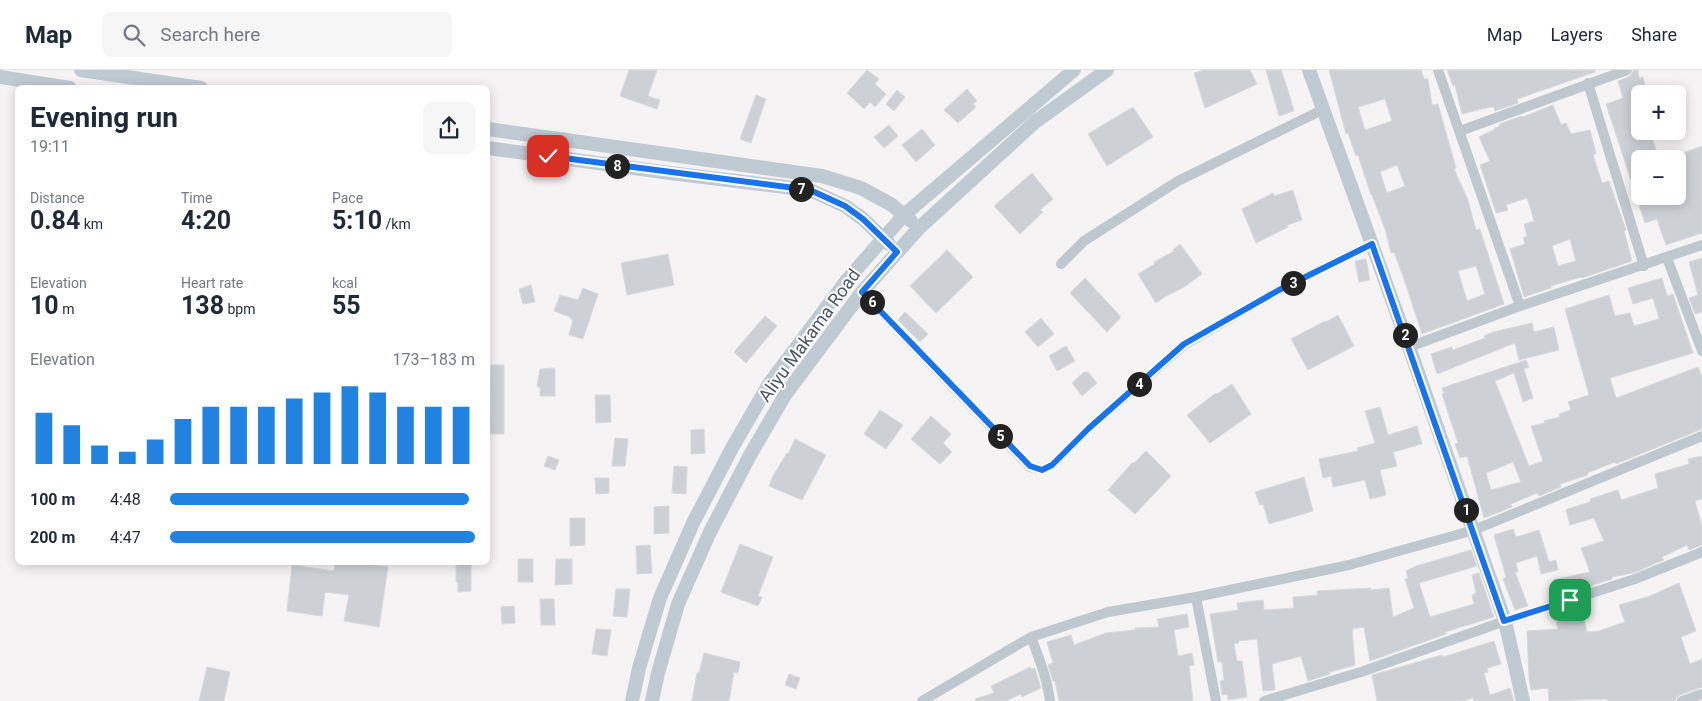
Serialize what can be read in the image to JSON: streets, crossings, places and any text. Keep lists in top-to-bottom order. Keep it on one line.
{"streets":{"street":["Aliyu Makama Road"]},"page":{"header":"Map","search":"Search here","nav":["Map","Layers","Share"],"map_buttons":["+","−"],"heading":["Evening run","19:11"],"pins":["8","7","3","6","2","4","5","1"],"stats":[["Distance","0.84 km"],["Time","4:20"],["Pace","5:10 /km"],["Elevation","10 m"],["Heart rate","138 bpm"],["kcal","55"]],"chart":["Elevation","173–183 m"],"list":[{"name":"100 m","note":"4:48"},{"name":"200 m","note":"4:47"}]}}
